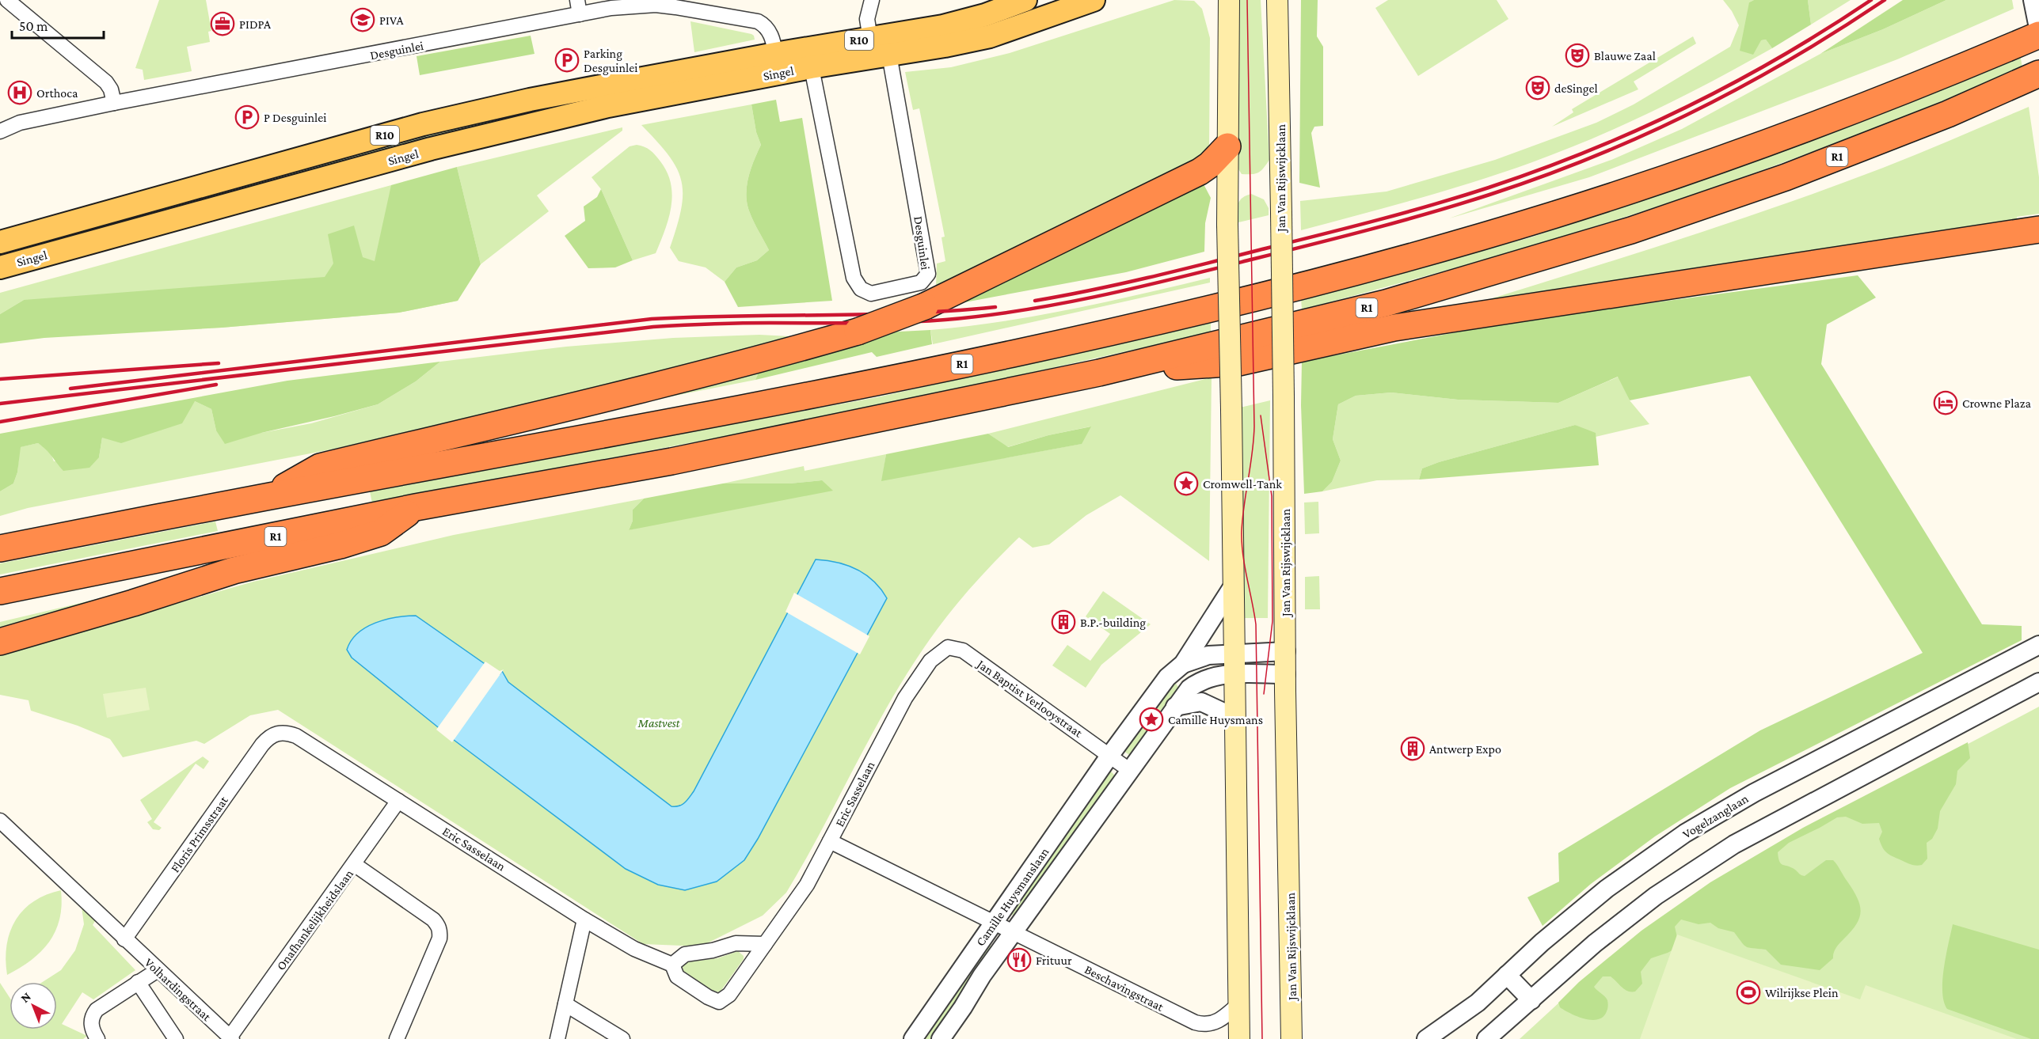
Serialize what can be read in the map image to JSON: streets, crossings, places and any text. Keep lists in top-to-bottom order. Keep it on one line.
{"streets":{"highway":["R1"],"main road":["R10","Singel","Jan Van Rijswijcklaan"],"street":["Desguinlei","Jan Baptist Verlooystraat","Eric Sasselaan","Vogelzanglaan","Floris Primsstraat","Camille Huysmanslaan","Onafhankelijkheidslaan","Beschavingstraat","Volhardingstraat"]},"crossings":[["R10","Desguinlei"],["R10","Singel"],["Desguinlei","Singel"],["Jan Van Rijswijcklaan","Camille Huysmanslaan"],["Jan Baptist Verlooystraat","Eric Sasselaan"],["Jan Baptist Verlooystraat","Camille Huysmanslaan"],["Eric Sasselaan","Floris Primsstraat"],["Eric Sasselaan","Onafhankelijkheidslaan"],["Eric Sasselaan","Beschavingstraat"],["Floris Primsstraat","Volhardingstraat"],["Camille Huysmanslaan","Beschavingstraat"],["Onafhankelijkheidslaan","Volhardingstraat"]],"parks":["Mastvest"],"places":{"school or university":["PIVA"],"office":["PIDPA"],"theatre":["Blauwe Zaal","deSingel"],"parking":["Parking Desguinlei","P Desguinlei"],"hospital":["Orthoca"],"hotel":["Crowne Plaza"],"place":["Cromwell-Tank","Camille Huysmans"],"building":["B.P.-building","Antwerp Expo"],"restaurant":["Frituur"],"sports":["Wilrijkse Plein"]},"scale_bar":"50 m","north":"top left"}
